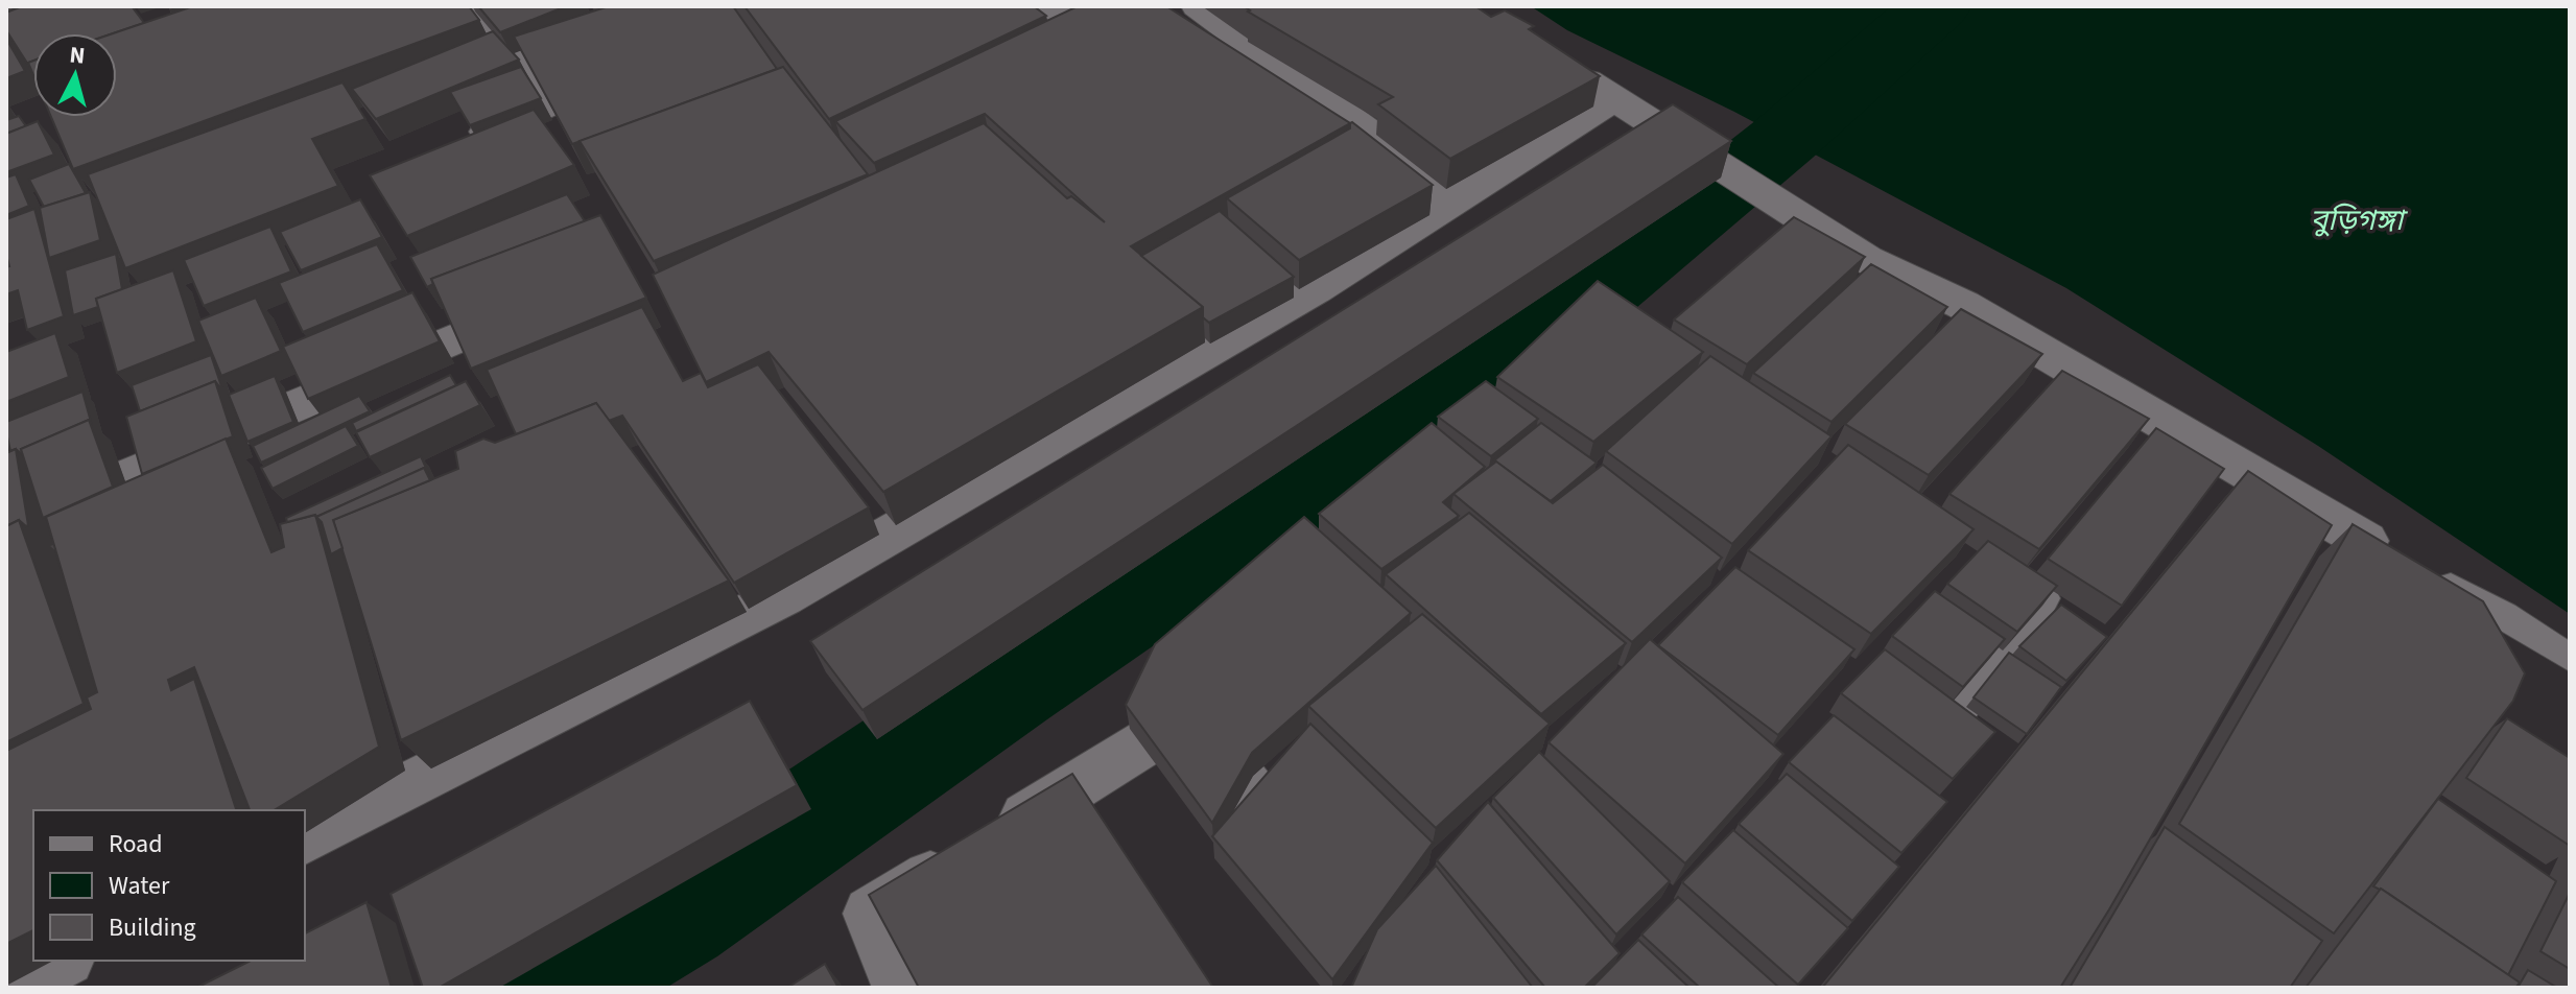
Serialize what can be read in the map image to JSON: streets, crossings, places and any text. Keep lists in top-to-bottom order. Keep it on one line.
{"water":["বুড়িগঙ্গা"],"legend":["Road","Water","Building"],"north":"top"}
